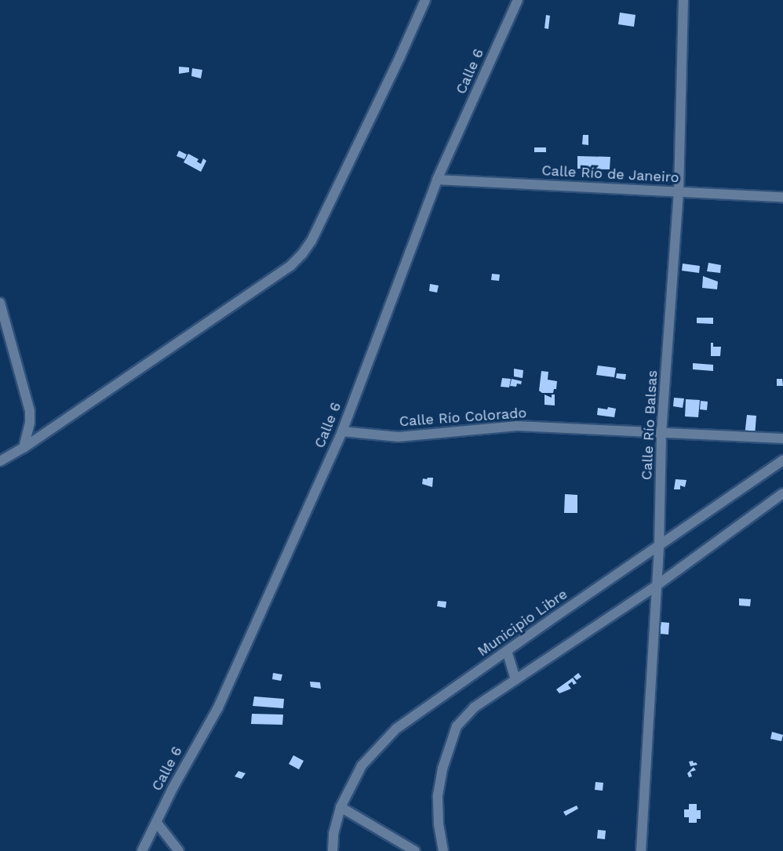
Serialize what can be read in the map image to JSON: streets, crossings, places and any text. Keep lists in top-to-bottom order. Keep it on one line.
{"streets":{"street":["Calle 6","Calle Río de Janeiro","Calle Río Colorado","Calle Río Balsas","Municipio Libre"]},"crossings":[["Calle 6","Calle Río de Janeiro"],["Calle 6","Calle Río Colorado"],["Calle Río de Janeiro","Calle Río Balsas"],["Calle Río Colorado","Calle Río Balsas"],["Calle Río Balsas","Municipio Libre"]]}
